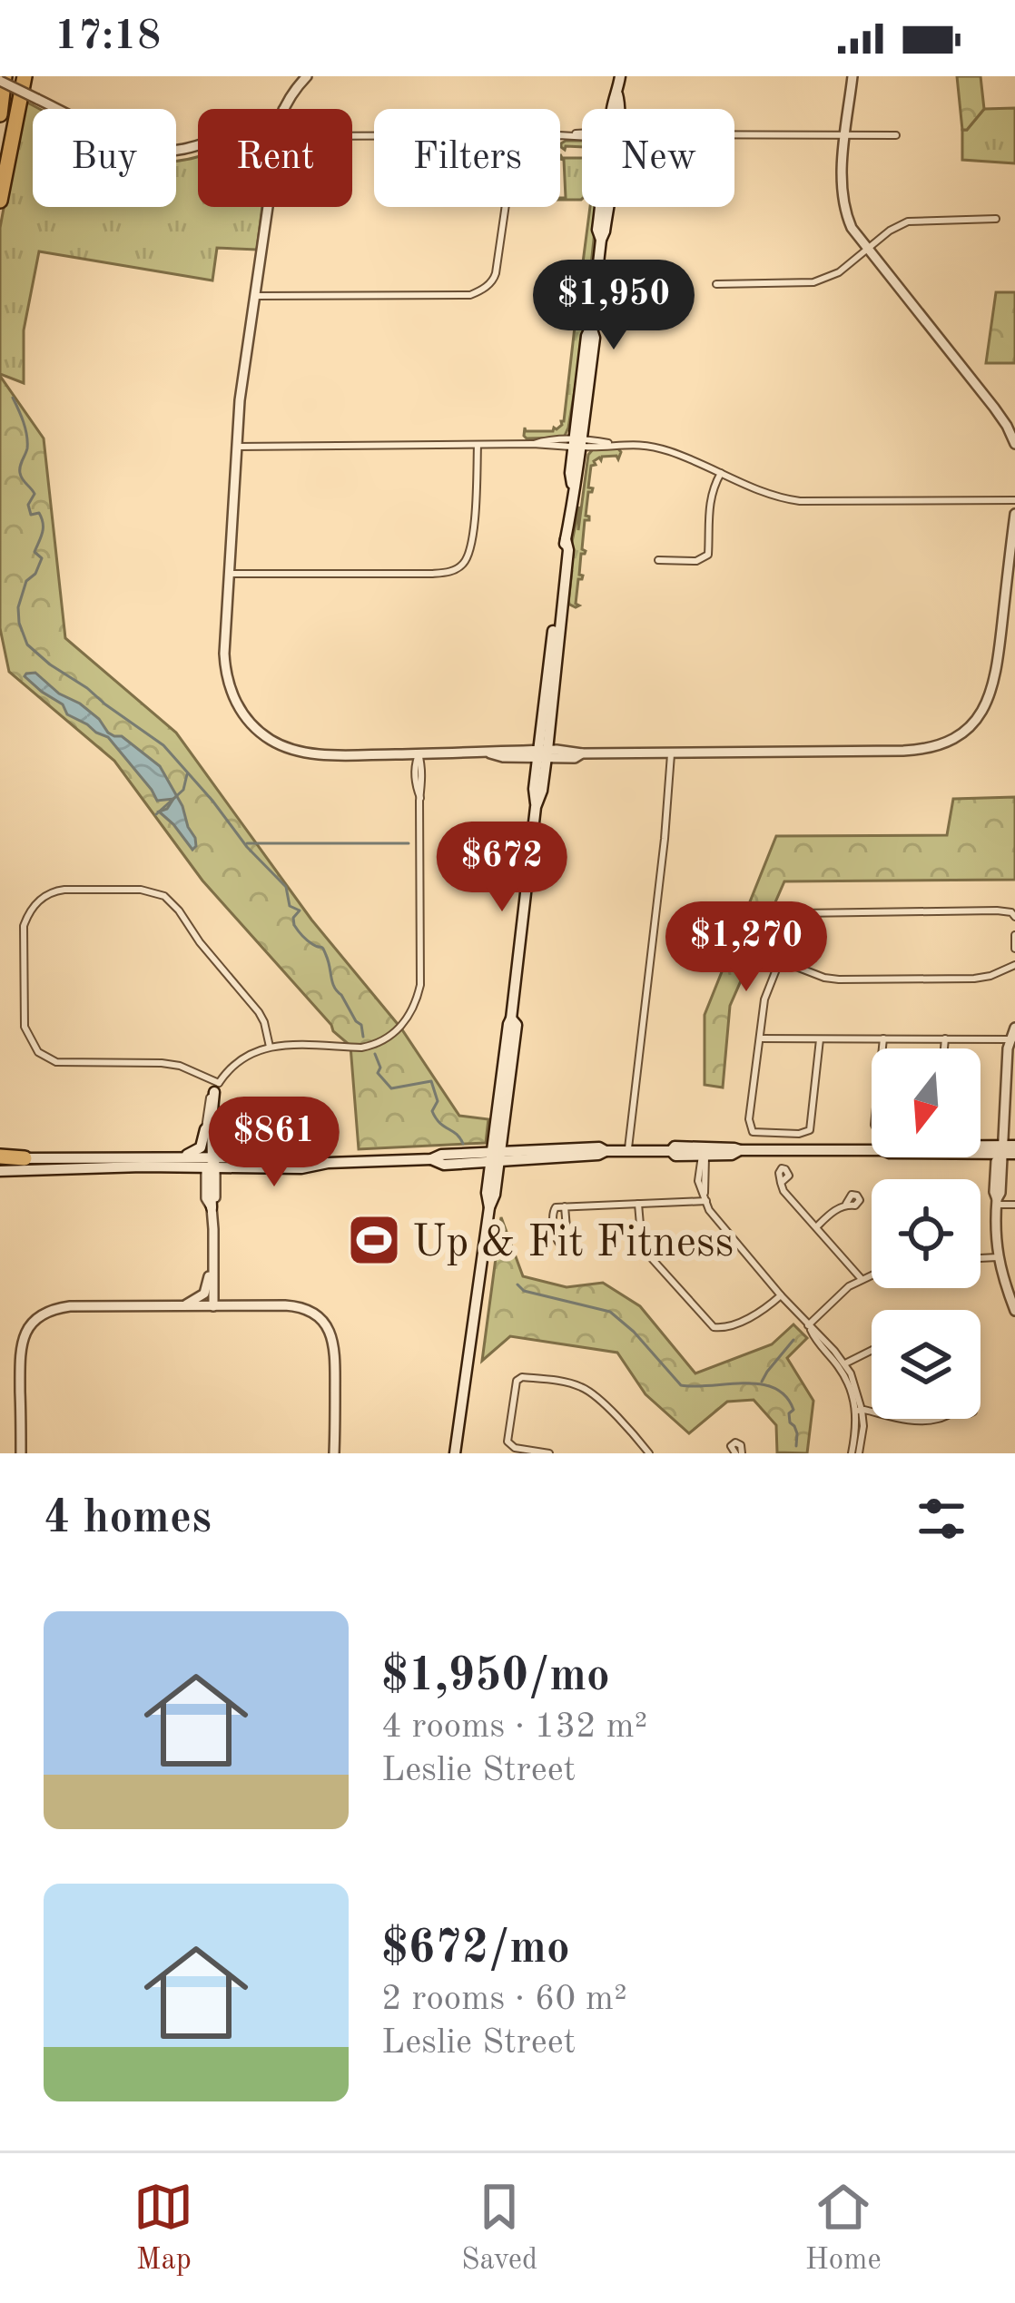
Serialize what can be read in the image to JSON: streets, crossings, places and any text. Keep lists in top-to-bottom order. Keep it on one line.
{"places":{"sports":["Up & Fit Fitness"]},"north":"bottom","page":{"status":"17:18","chip":["Buy","Rent","Filters","New"],"price":["$1,950","$672","$1,270","$861"],"heading":"4 homes","list":[{"name":"$1,950/mo","note":"4 rooms · 132 m² · Leslie Street"},{"name":"$672/mo","note":"2 rooms · 60 m² · Leslie Street"}],"tabs":["Map","Saved","Home"]}}
